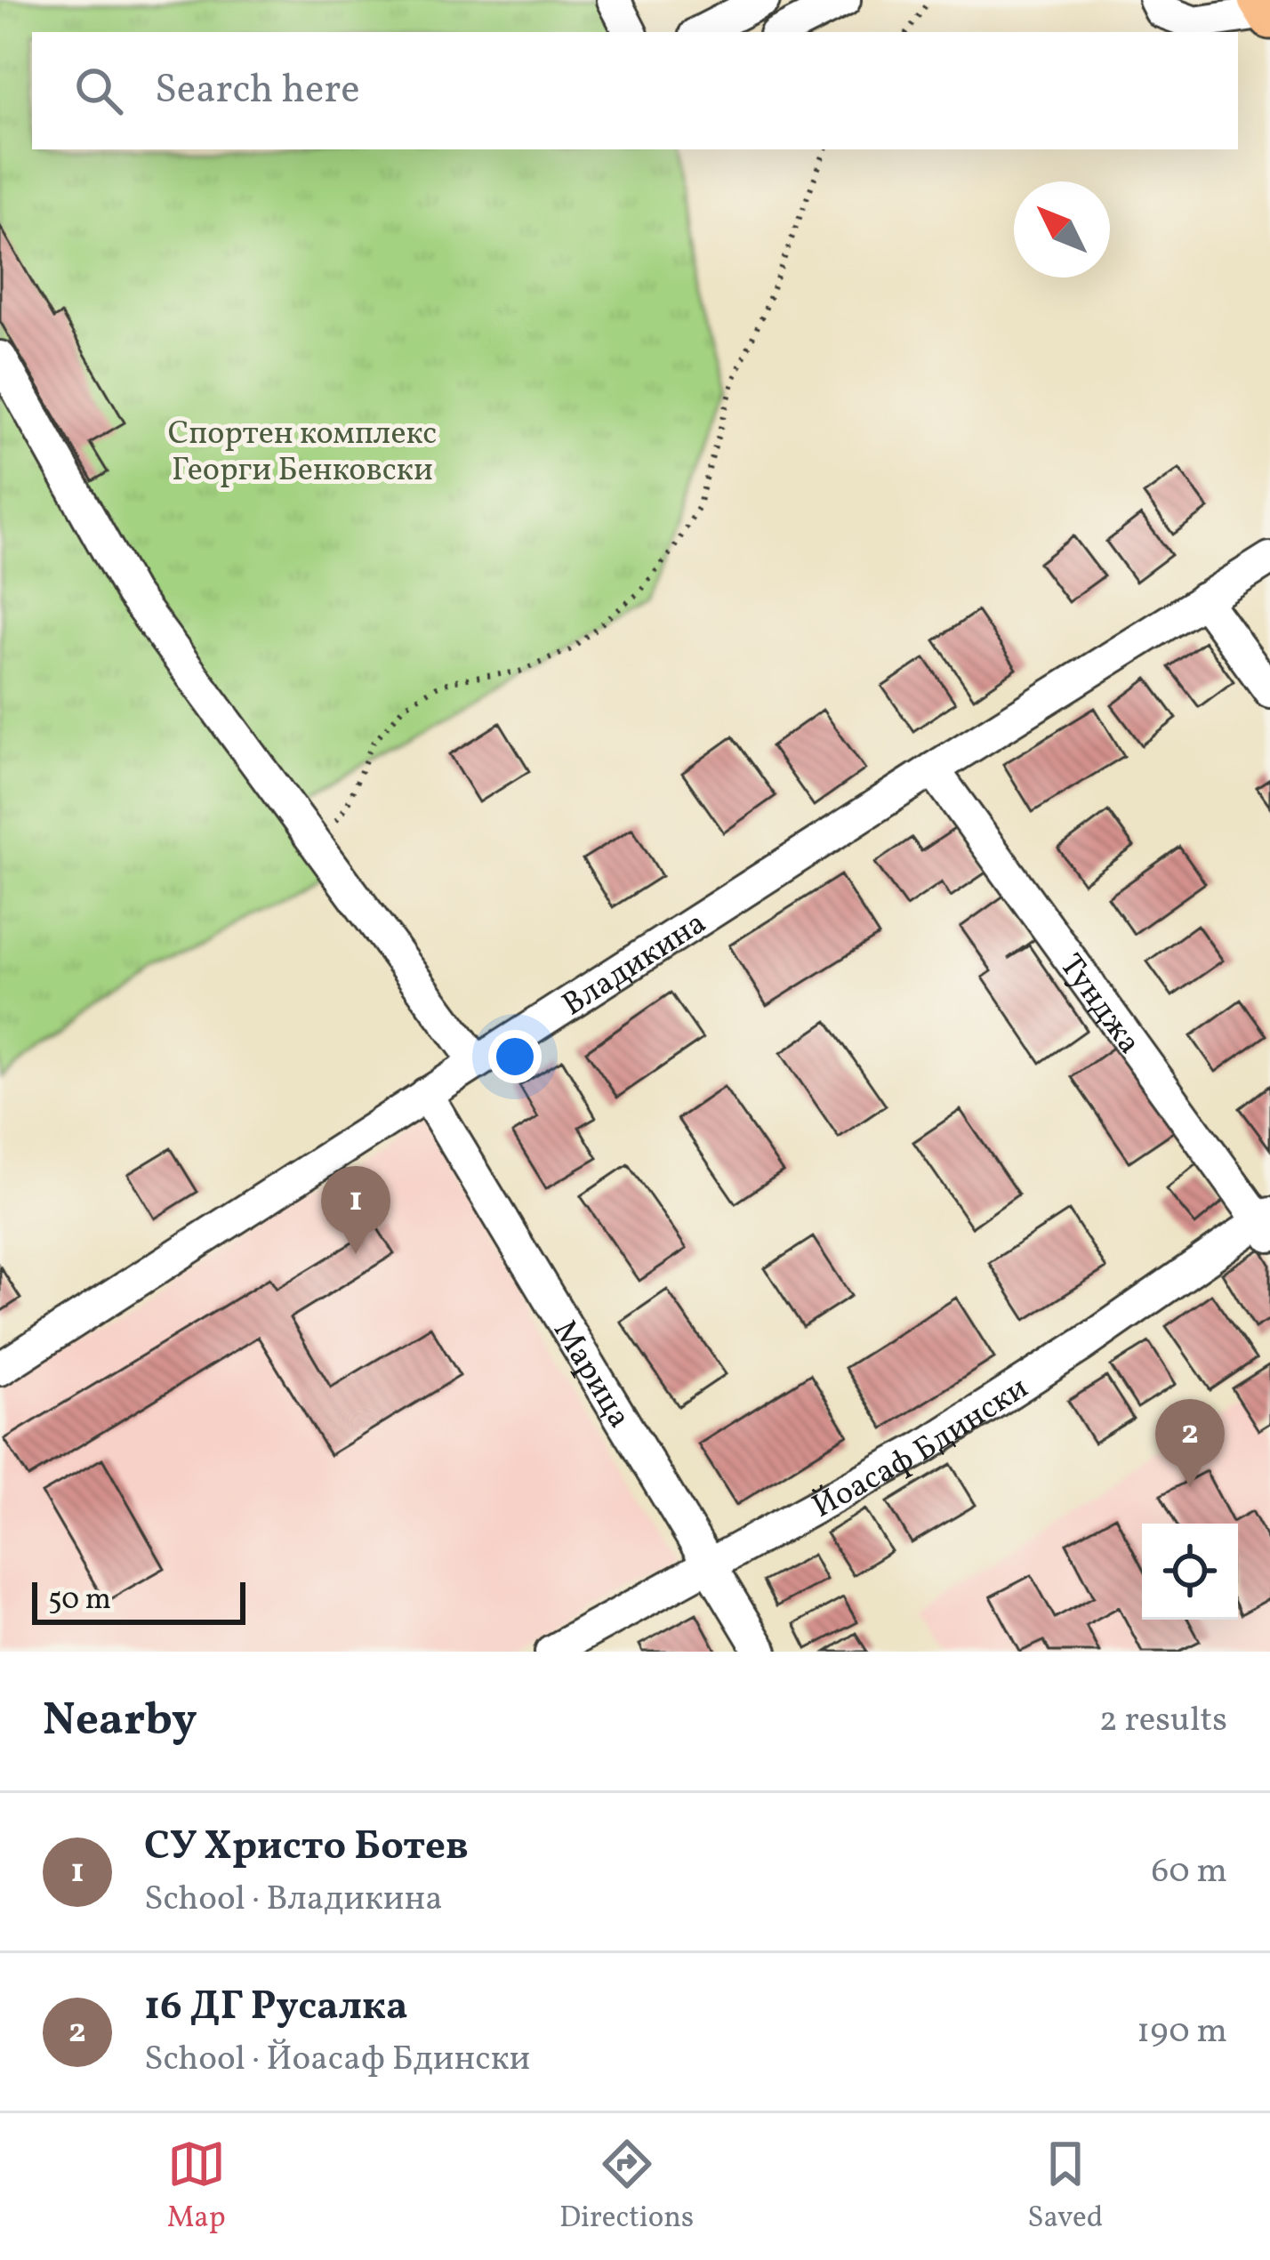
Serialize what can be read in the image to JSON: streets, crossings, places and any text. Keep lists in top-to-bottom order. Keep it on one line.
{"streets":{"street":["Владикина","Тунджа","Марица","Йоасаф Бдински"]},"crossings":[["Владикина","Тунджа"],["Владикина","Марица"],["Тунджа","Йоасаф Бдински"],["Марица","Йоасаф Бдински"]],"parks":["Спортен комплекс Георги Бенковски"],"scale_bar":"50 m","north":"top left","page":{"search":"Search here","pins":["1","2"],"scale":"50 m","heading":["Nearby","2 results"],"list":[{"mark":"1","name":"СУ Христо Ботев","note":"School · Владикина","value":"60 m"},{"mark":"2","name":"16 ДГ Русалка","note":"School · Йоасаф Бдински","value":"190 m"}],"nav":["Map","Directions","Saved"]}}
